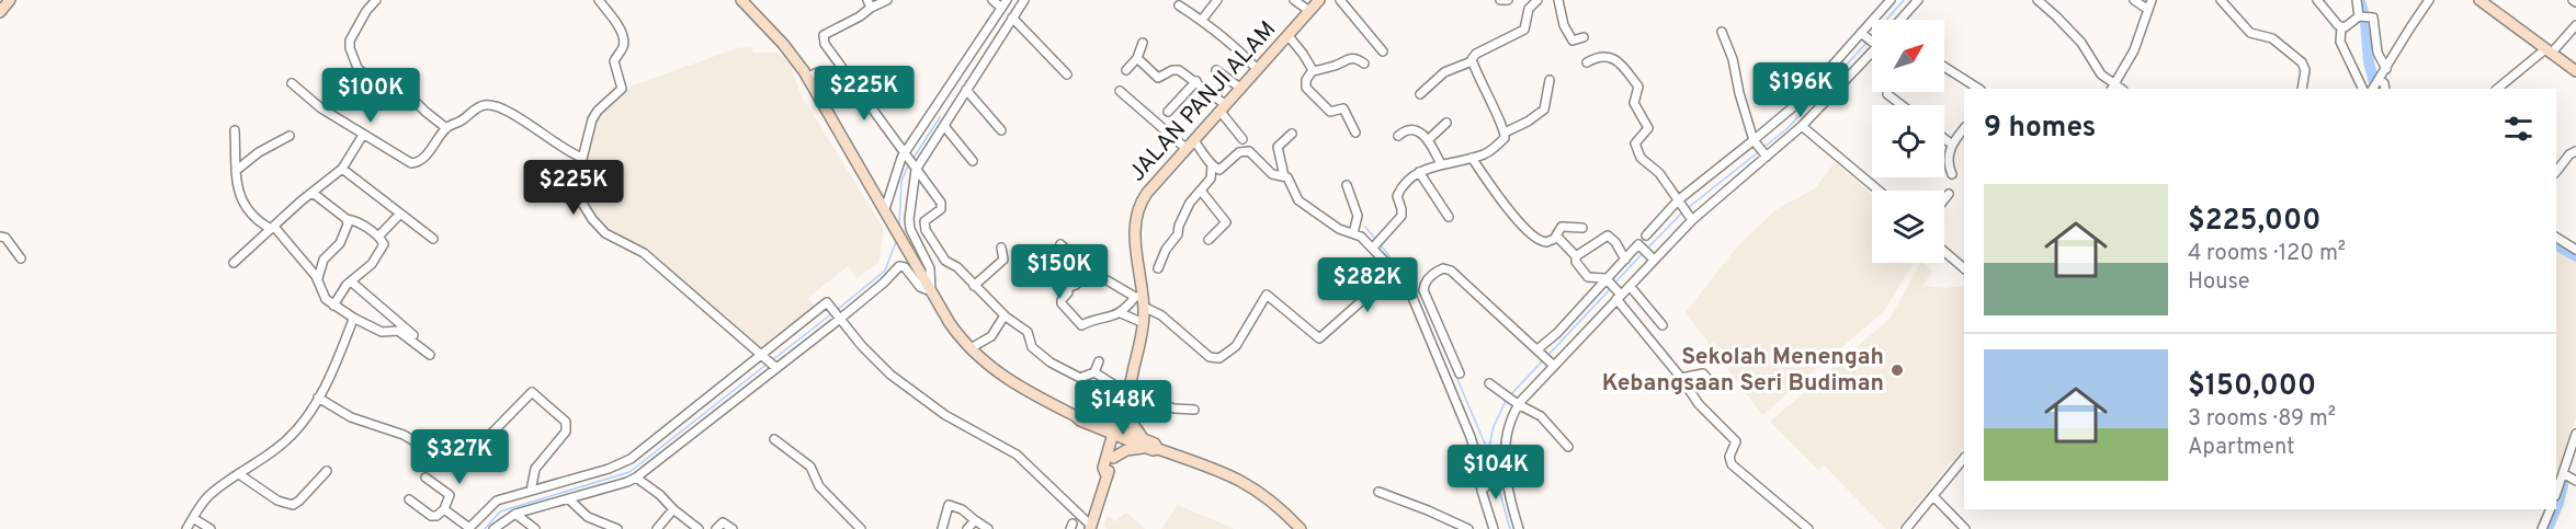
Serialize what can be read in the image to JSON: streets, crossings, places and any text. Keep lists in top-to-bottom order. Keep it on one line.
{"streets":{"main road":["JALAN PANJI ALAM"]},"places":["Sekolah Menengah Kebangsaan Seri Budiman"],"north":"top right","page":{"price":["$196K","$225K","$100K","$225K","$150K","$282K","$148K","$327K","$104K"],"heading":"9 homes","list":[{"name":"$225,000","note":"4 rooms · 120 m² · House"},{"name":"$150,000","note":"3 rooms · 89 m² · Apartment"}]}}
